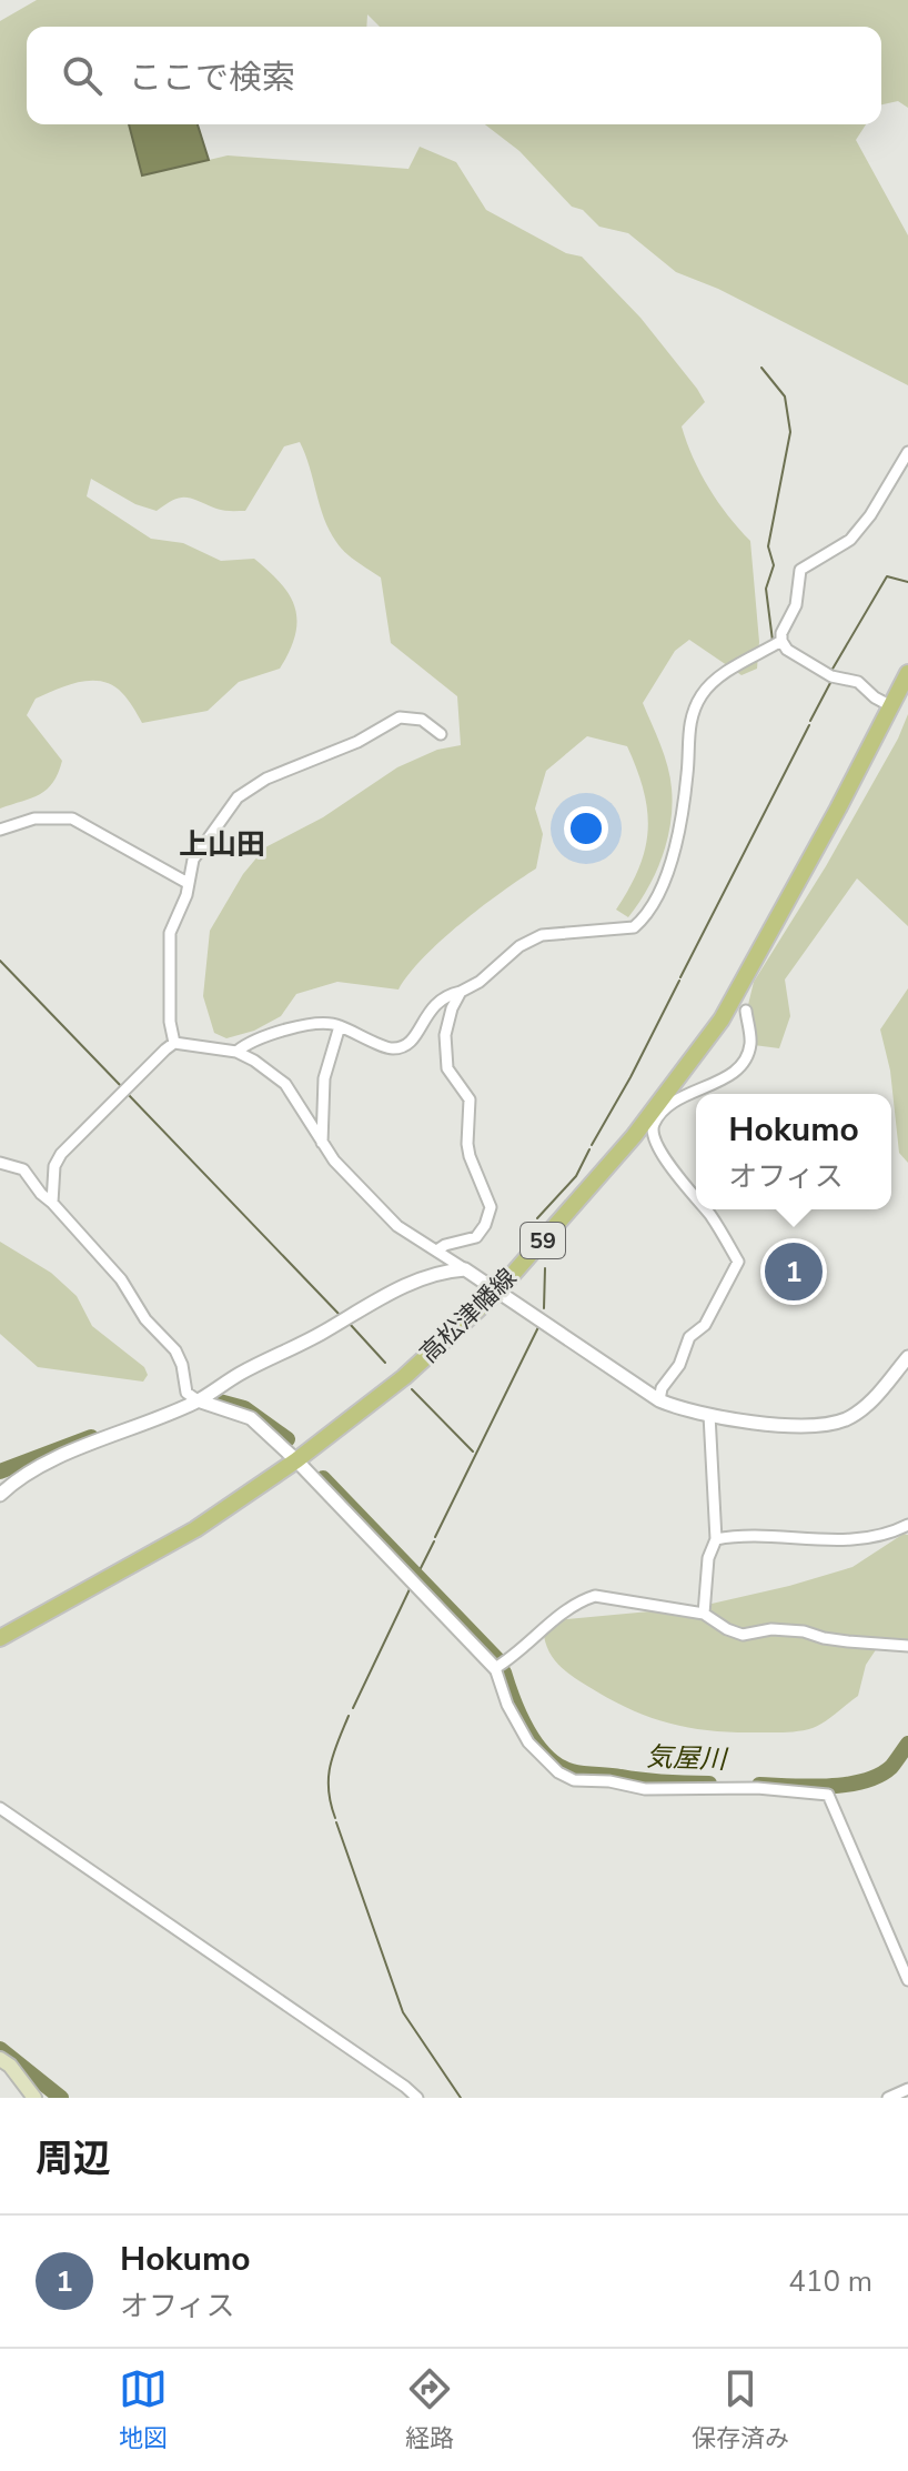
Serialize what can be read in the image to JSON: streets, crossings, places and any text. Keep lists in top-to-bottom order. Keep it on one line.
{"streets":{"main road":["59","高松津幡線"]},"districts":["上山田"],"water":["気屋川"],"page":{"search":"ここで検索","popup":["Hokumo","オフィス"],"pins":"1","heading":"周辺","list":[{"mark":"1","name":"Hokumo","note":"オフィス","value":"410 m"}],"nav":["地図","経路","保存済み"]}}
